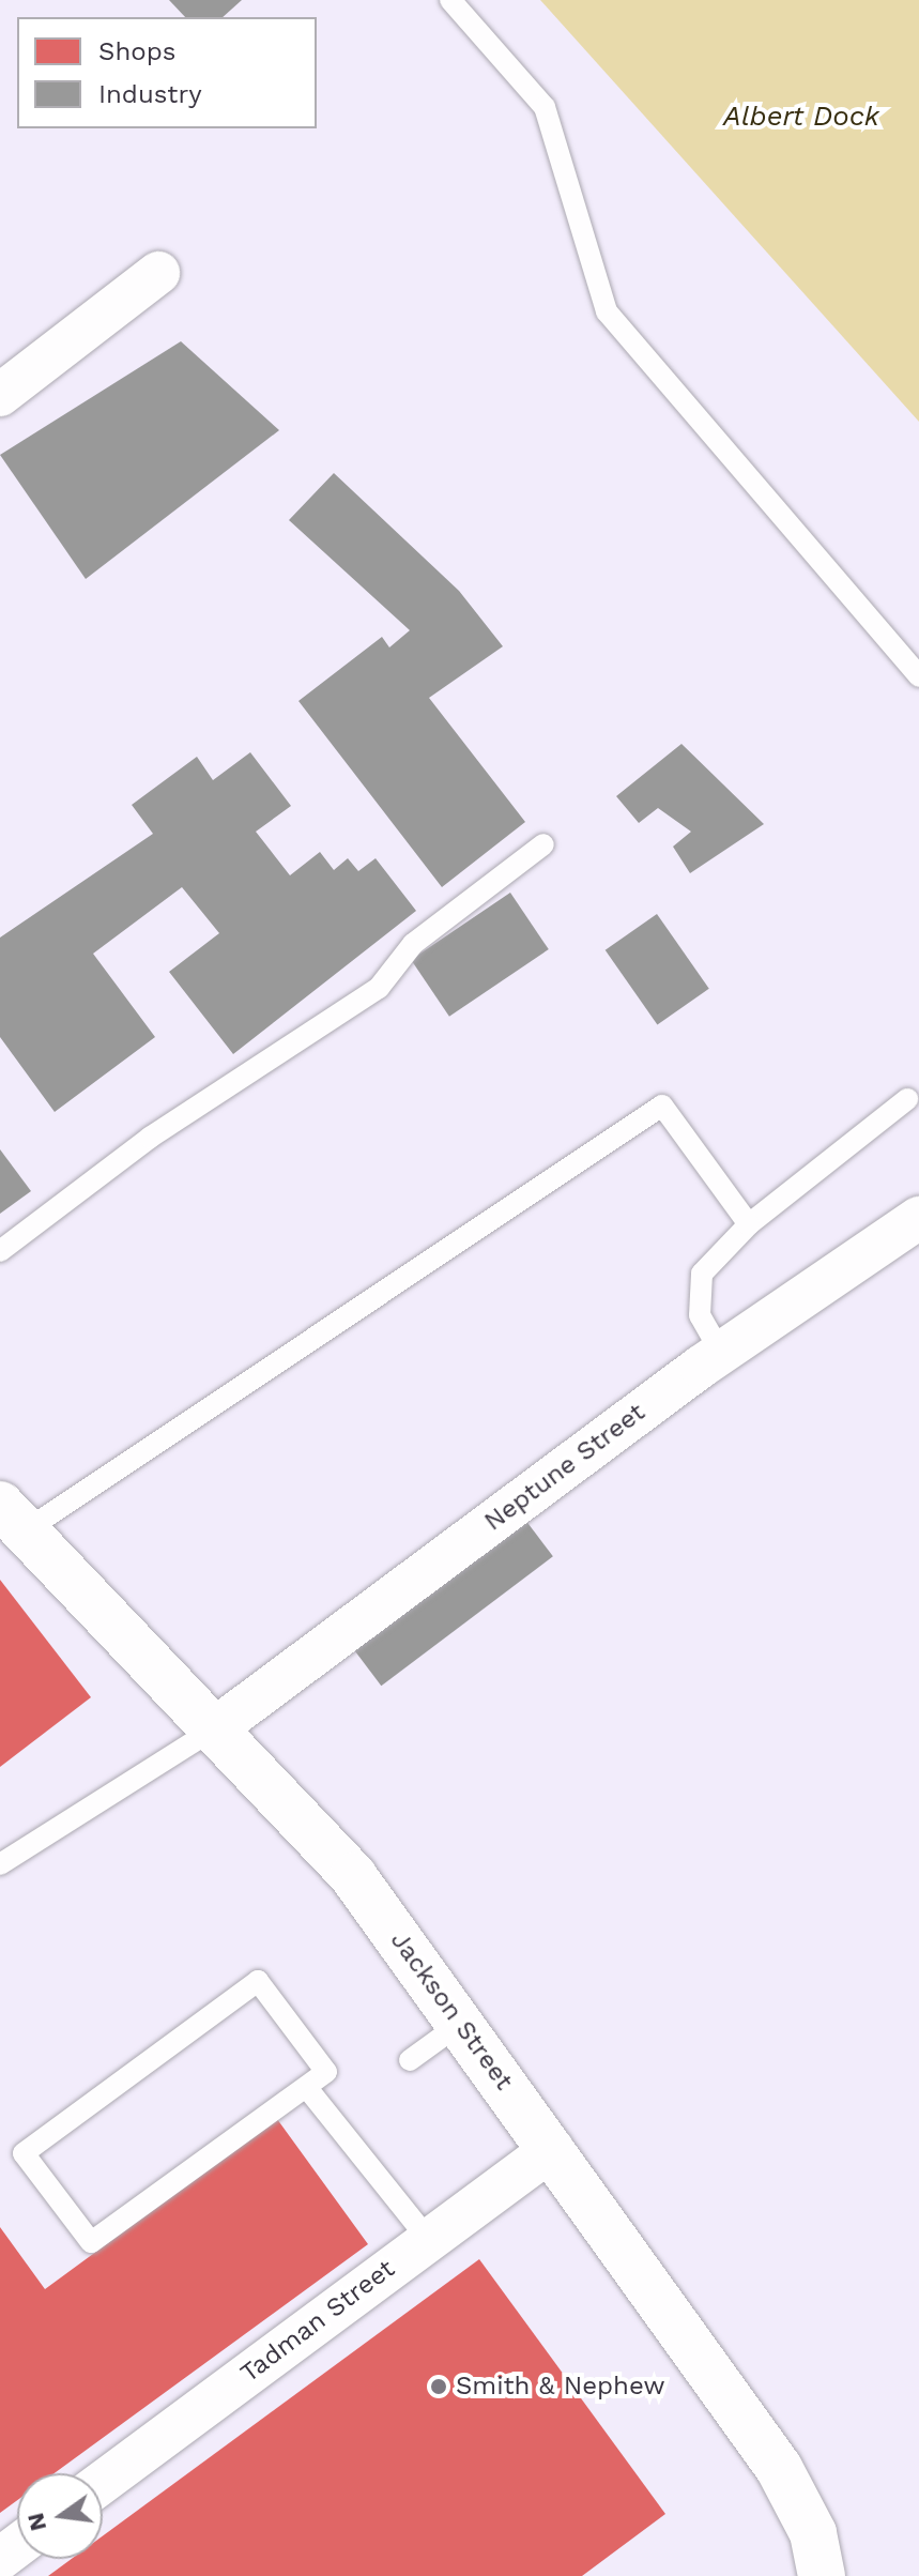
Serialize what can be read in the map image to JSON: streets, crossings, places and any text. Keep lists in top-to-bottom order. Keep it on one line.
{"streets":{"street":["Neptune Street","Jackson Street","Tadman Street"]},"crossings":[["Neptune Street","Jackson Street"],["Jackson Street","Tadman Street"]],"water":["Albert Dock"],"places":["Smith & Nephew"],"legend":["Shops","Industry"],"north":"left"}
